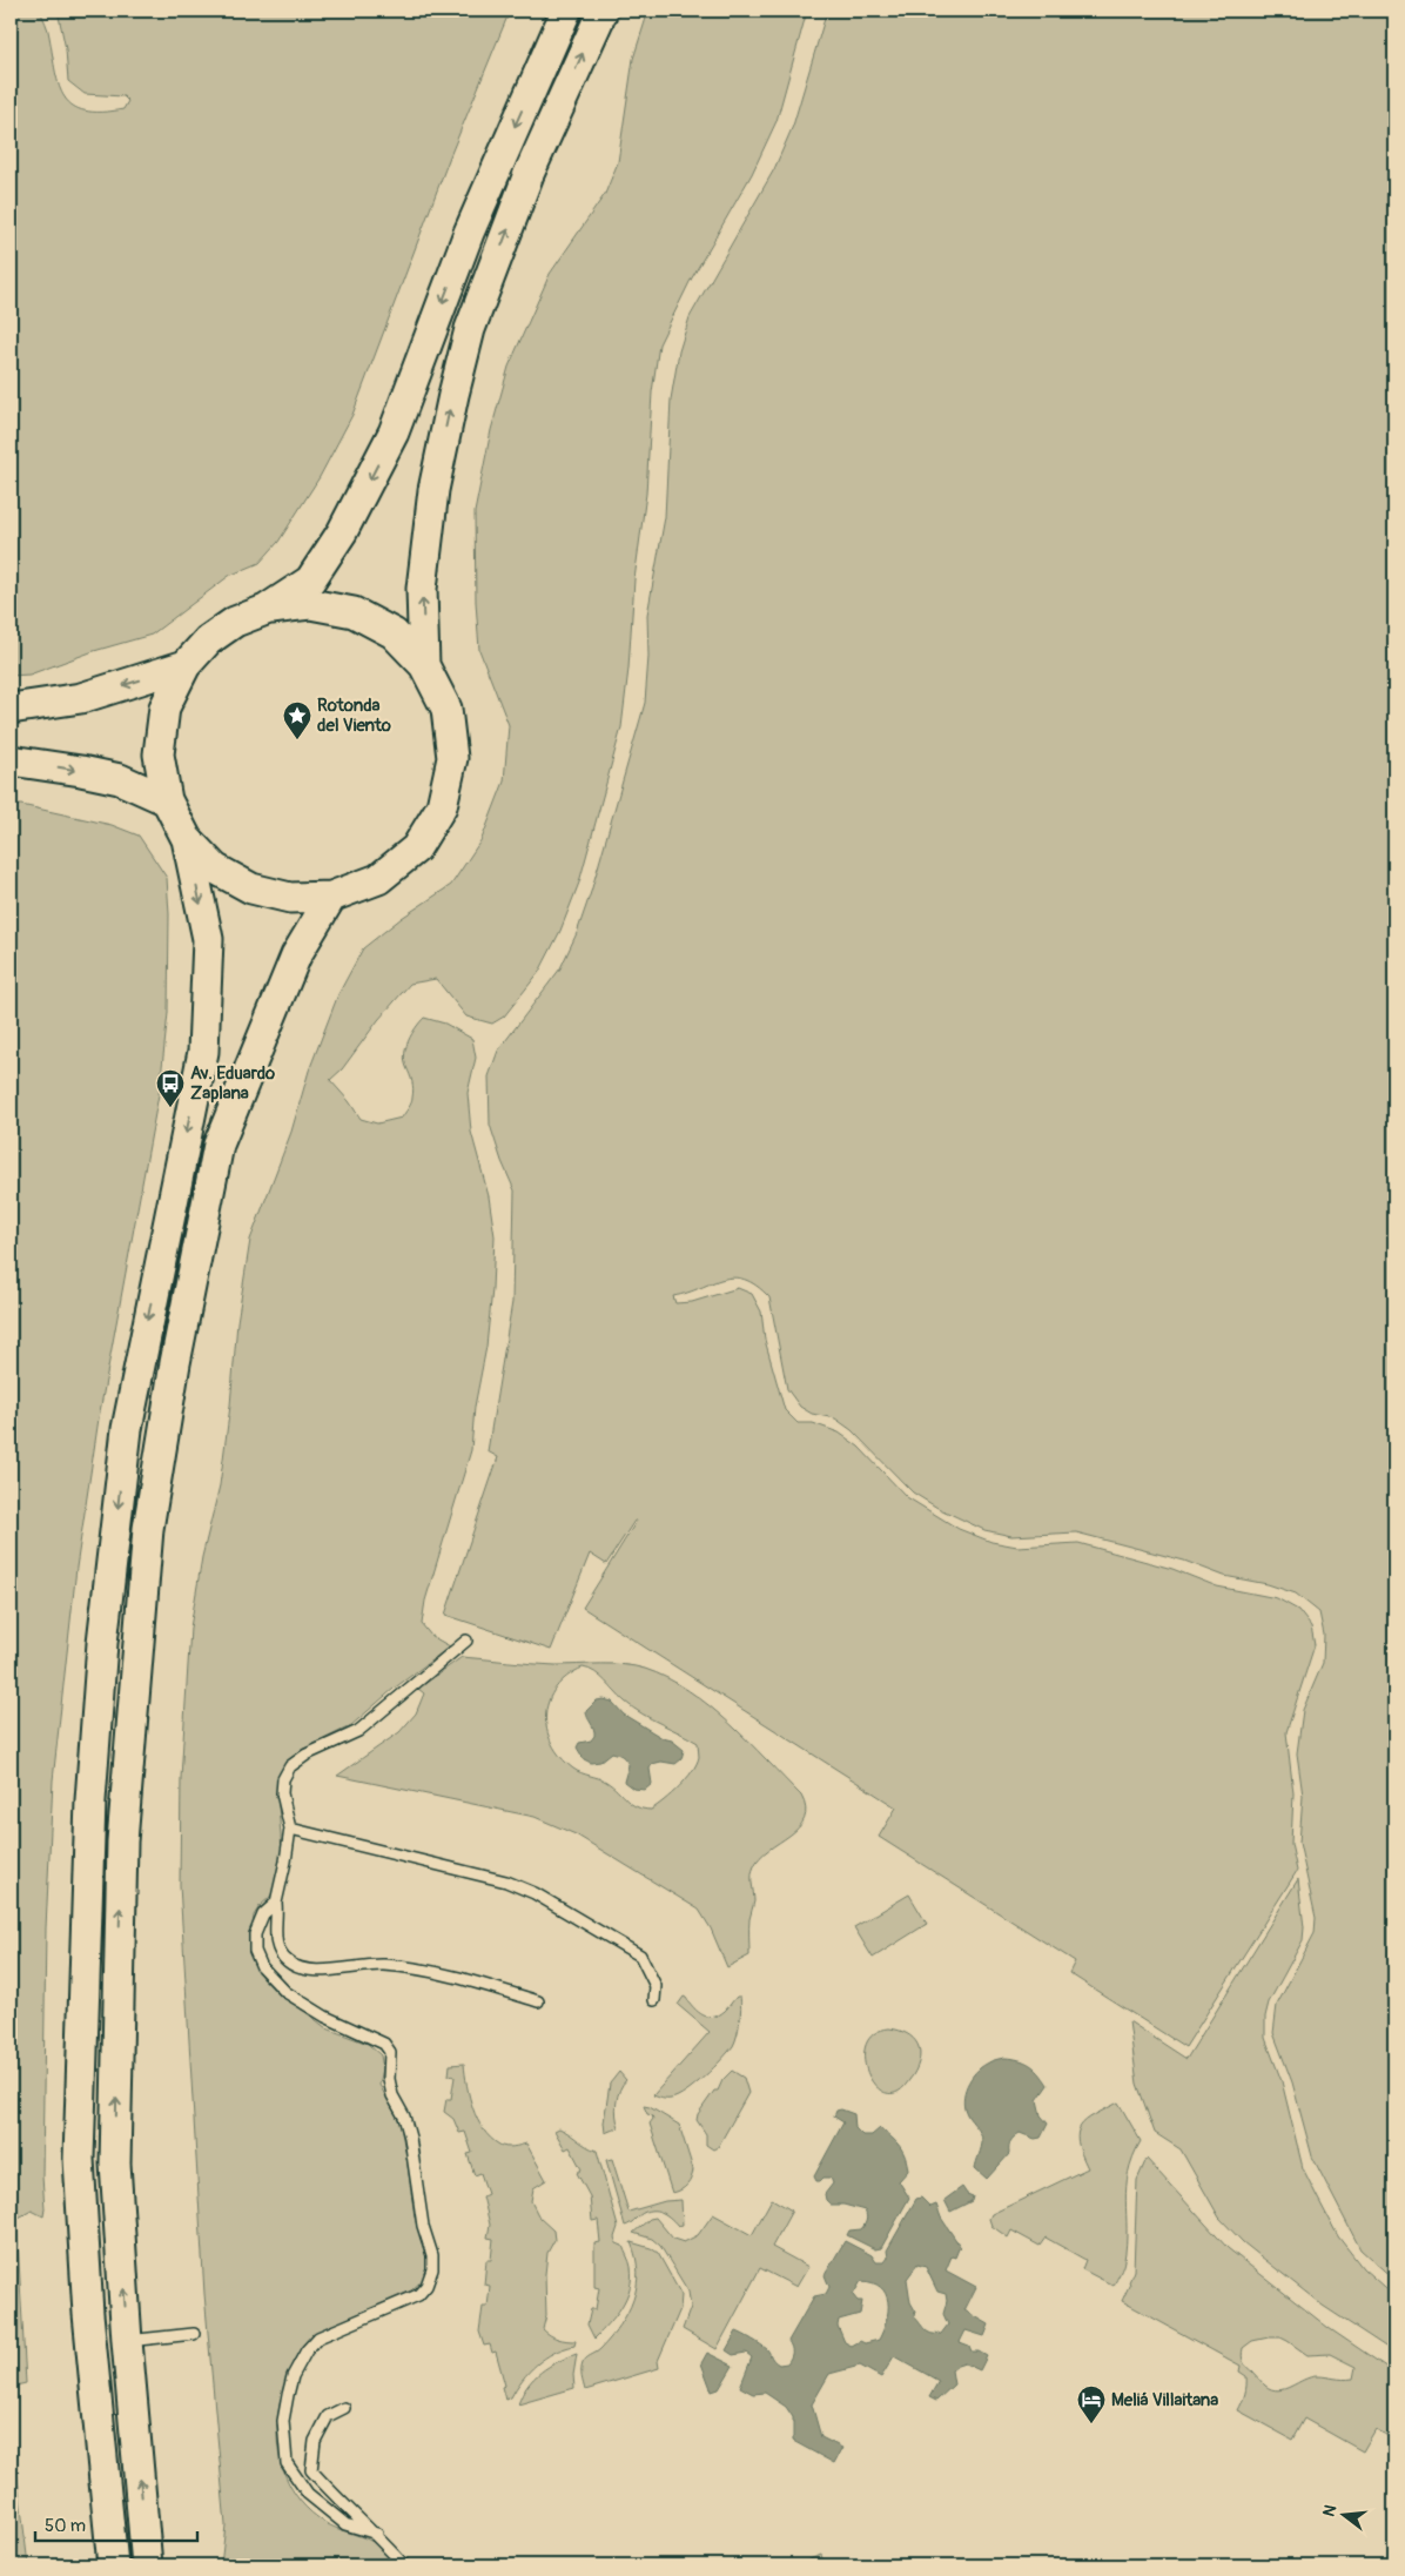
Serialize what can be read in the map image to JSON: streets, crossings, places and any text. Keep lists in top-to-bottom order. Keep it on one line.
{"places":{"place":["Rotonda del Viento"],"bus stop":["Av. Eduardo Zaplana"],"hotel":["Meliá Villaitana"]},"scale_bar":"50 m","north":"left"}
